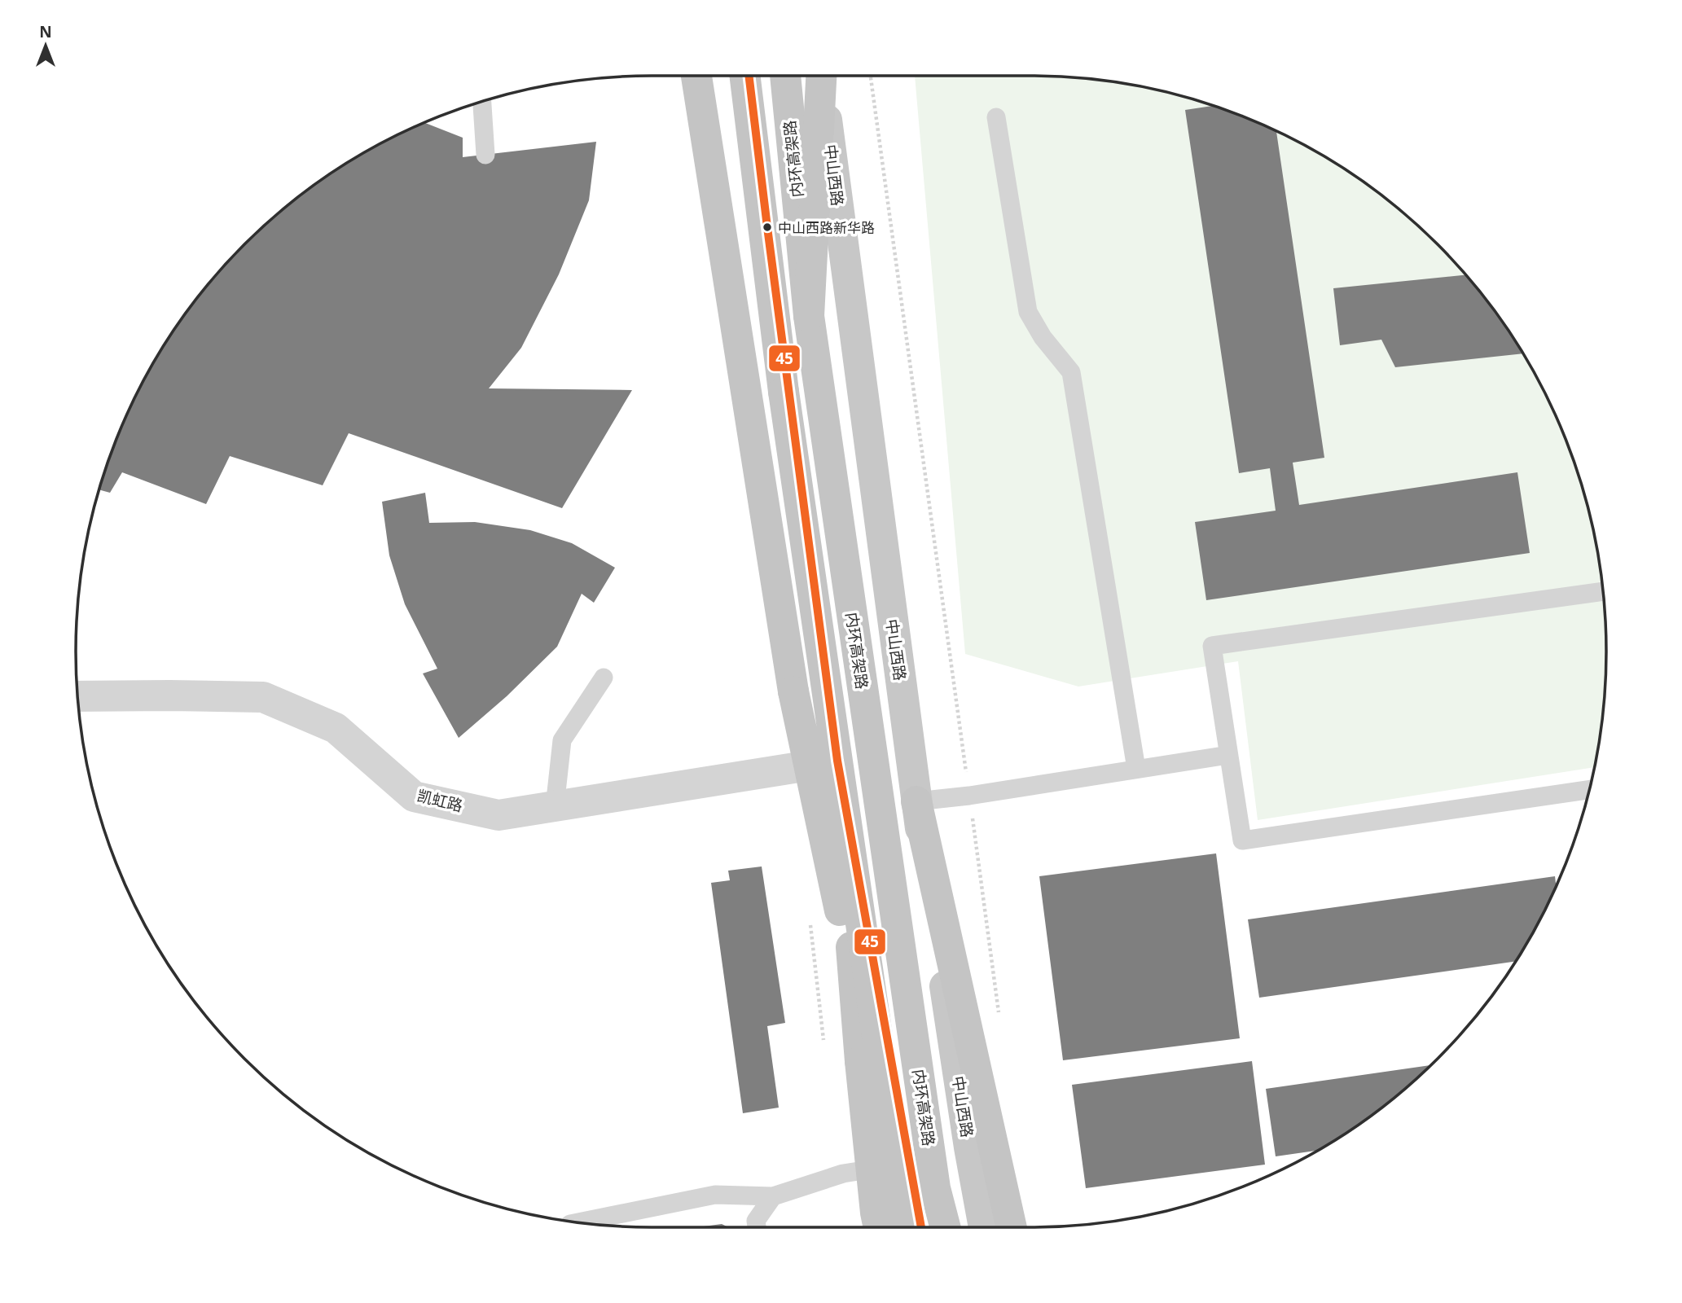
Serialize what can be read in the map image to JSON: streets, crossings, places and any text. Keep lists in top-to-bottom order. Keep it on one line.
{"streets":{"highway":["内环高架路"],"main road":["中山西路"],"street":["凯虹路"]},"places":["中山西路新华路"],"lines":["transit line 45"],"north":"top"}
